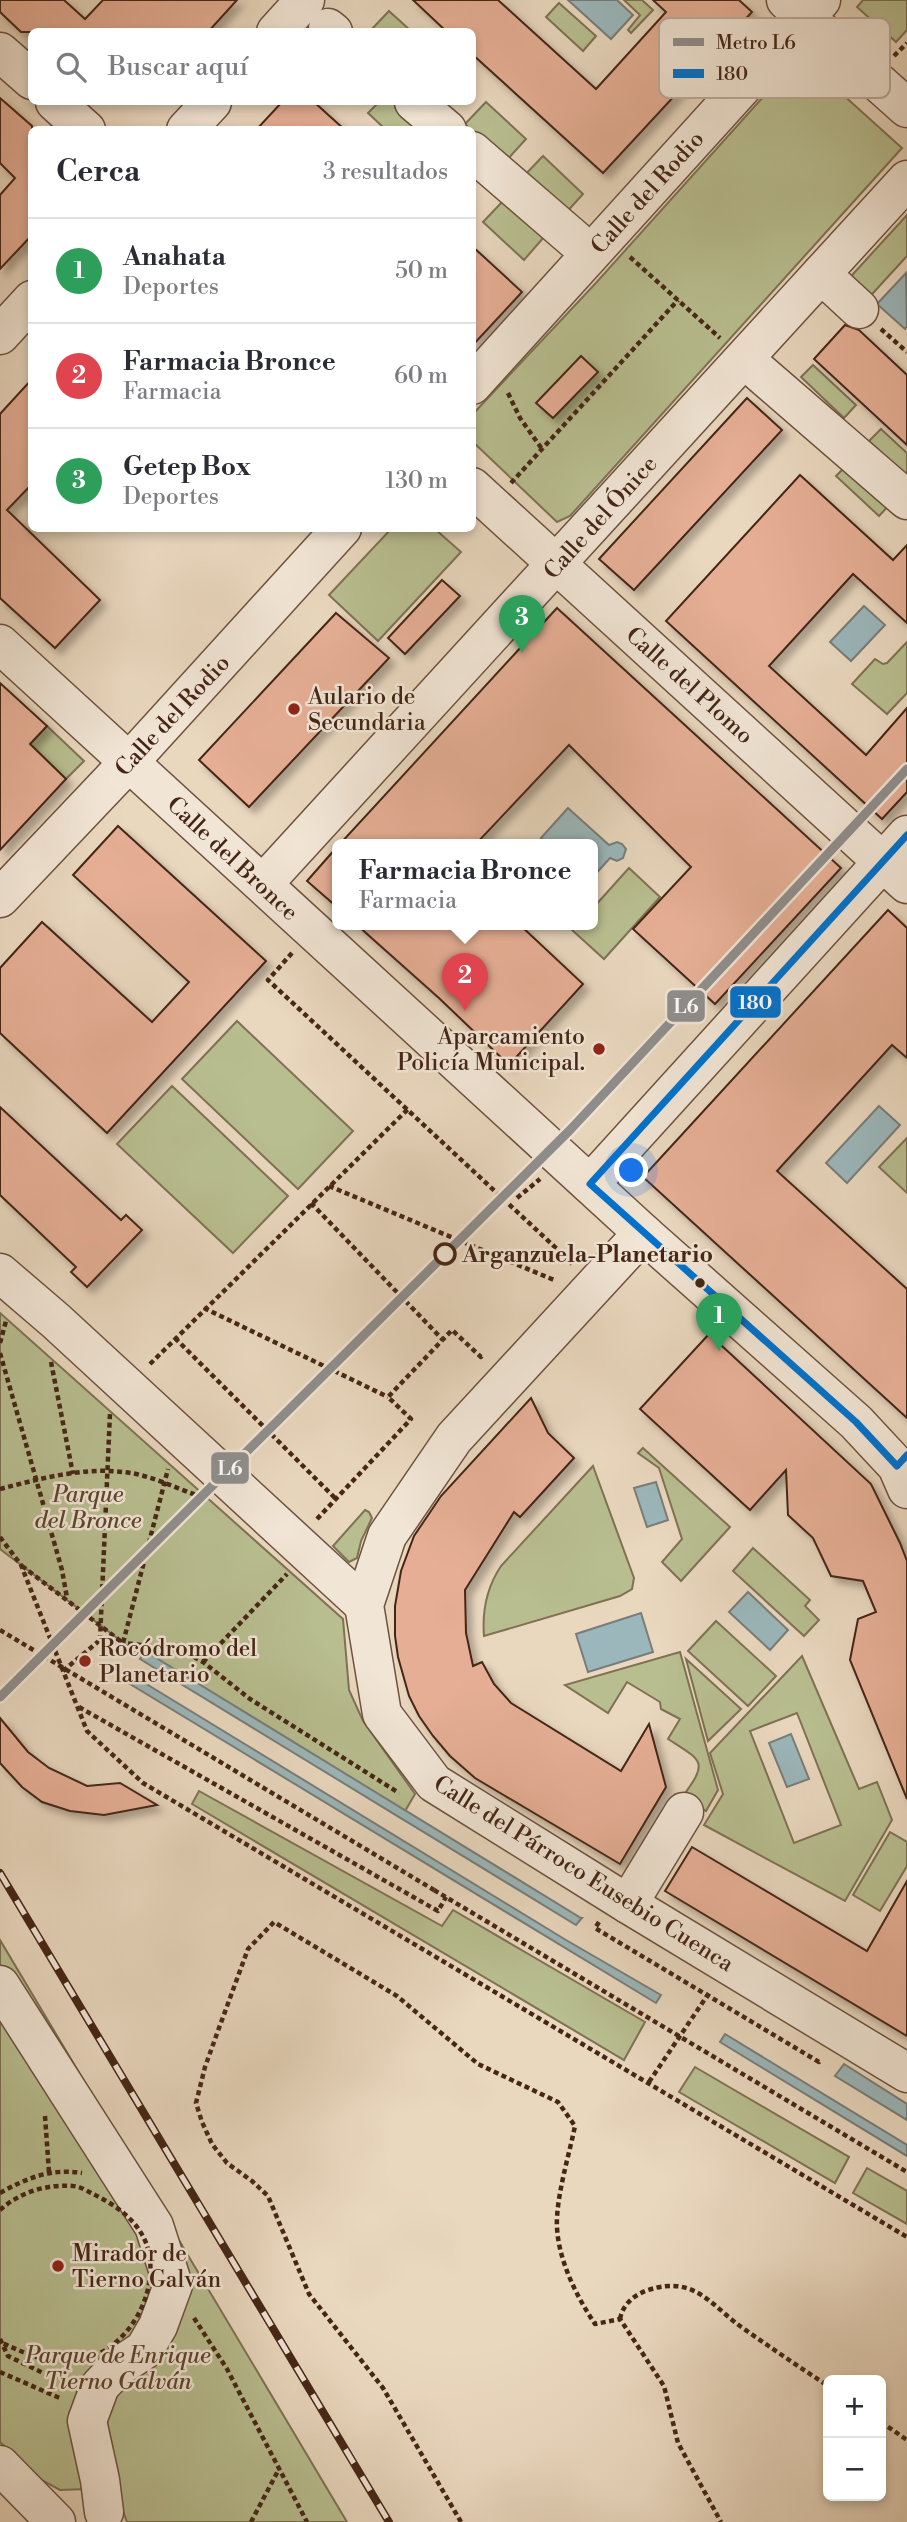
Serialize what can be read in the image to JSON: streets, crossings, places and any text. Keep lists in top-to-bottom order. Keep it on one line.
{"streets":{"street":["Calle del Rodio","Calle del Ónice","Calle del Plomo","Calle del Bronce","Calle del Párroco Eusebio Cuenca"]},"crossings":[["Calle del Rodio","Calle del Bronce"],["Calle del Ónice","Calle del Plomo"],["Calle del Ónice","Calle del Bronce"],["Calle del Bronce","Calle del Párroco Eusebio Cuenca"]],"parks":["Parque del Bronce","Parque de Enrique Tierno Galván"],"places":["Aulario de Secundaria","Aparcamiento Policía Municipal.","Arganzuela-Planetario","Rocódromo del Planetario","Mirador de Tierno Galván"],"lines":["metro line L6","transit line 180"],"legend":["Metro L6","180"],"page":{"search":"Buscar aquí","heading":["Cerca","3 resultados"],"list":[{"mark":"1","name":"Anahata","note":"Deportes","value":"50 m"},{"mark":"2","name":"Farmacia Bronce","note":"Farmacia","value":"60 m"},{"mark":"3","name":"Getep Box","note":"Deportes","value":"130 m"}],"pins":["3","2","1"],"popup":["Farmacia Bronce","Farmacia"],"map_buttons":["+","−"]}}
